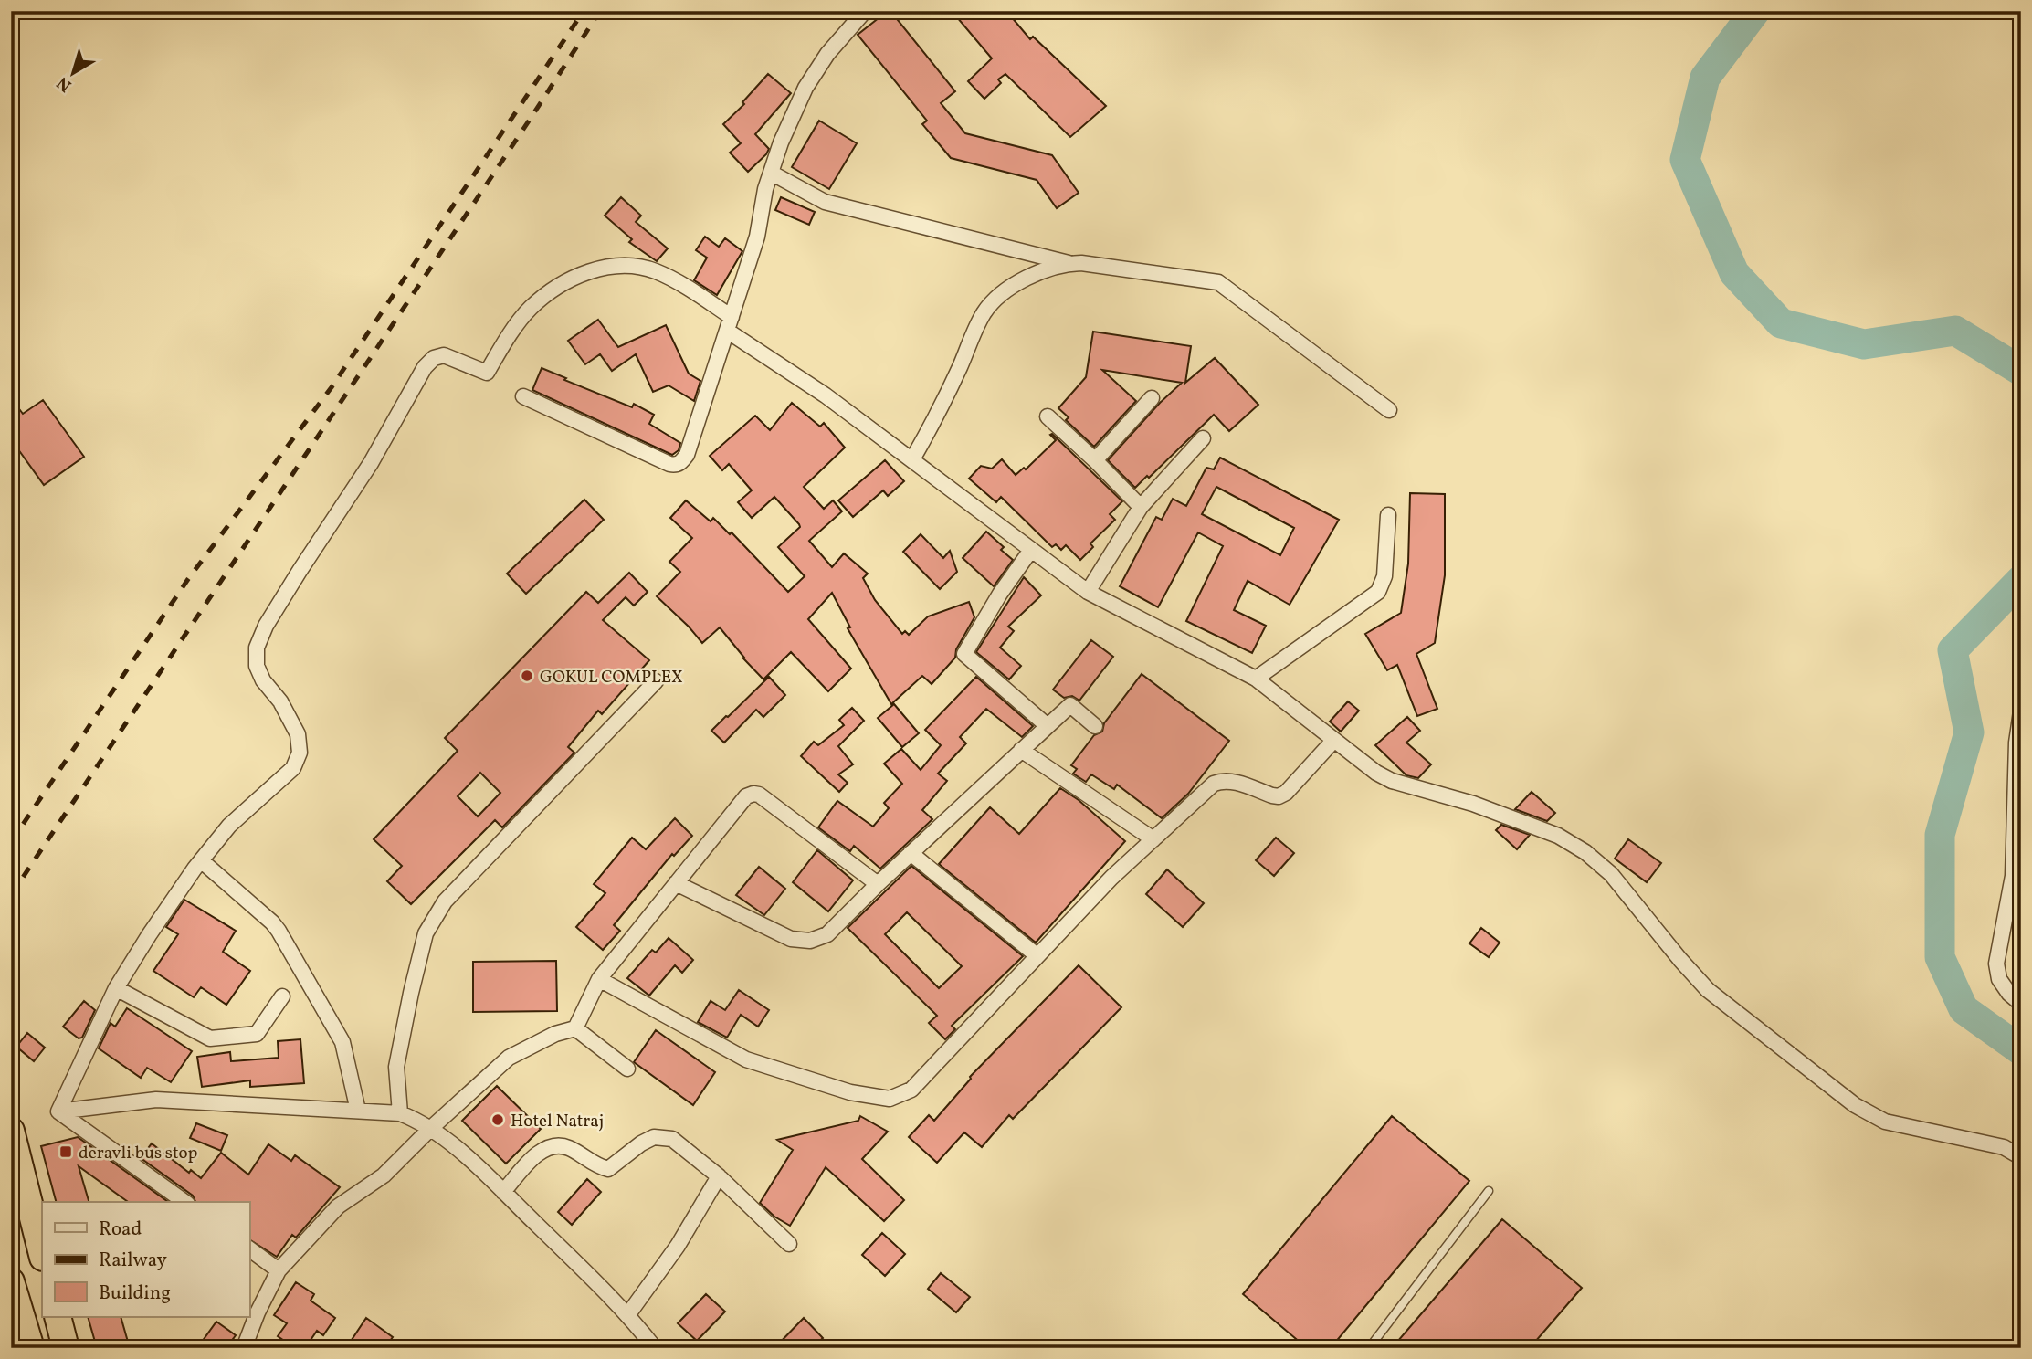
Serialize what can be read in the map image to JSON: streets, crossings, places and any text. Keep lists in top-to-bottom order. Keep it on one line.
{"places":{"other":["GOKUL COMPLEX","Hotel Natraj"],"transit":["deravli bus stop"]},"legend":["Road","Railway","Building"],"north":"bottom left"}
